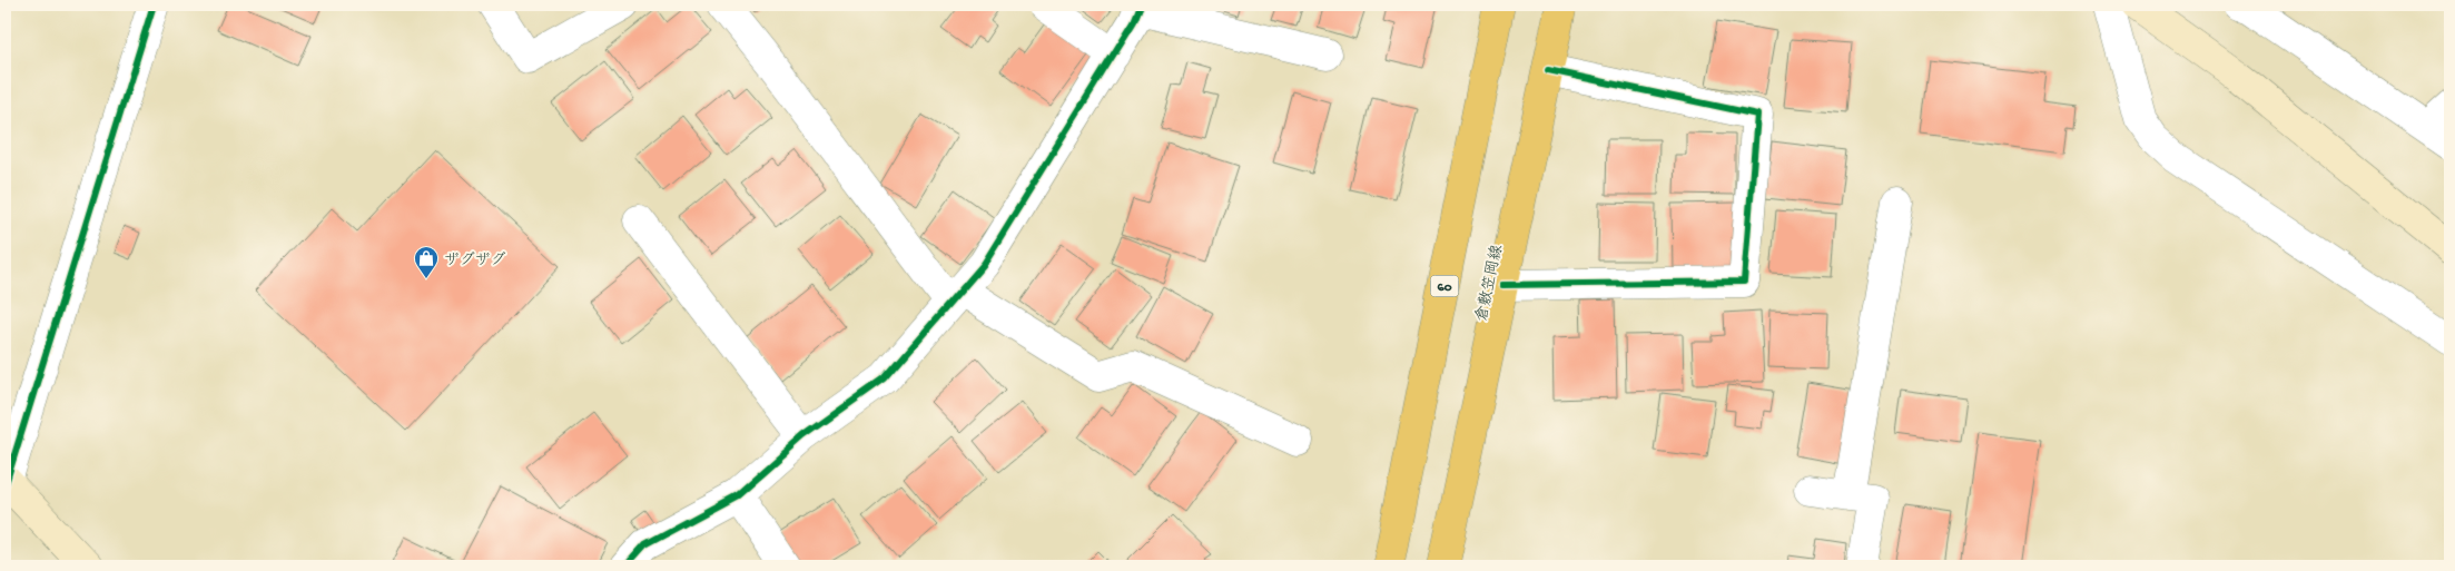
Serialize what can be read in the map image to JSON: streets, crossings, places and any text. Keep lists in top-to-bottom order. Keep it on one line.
{"streets":{"main road":["倉敷笠岡線","60"]},"places":{"shop":["ザグザグ"]}}
